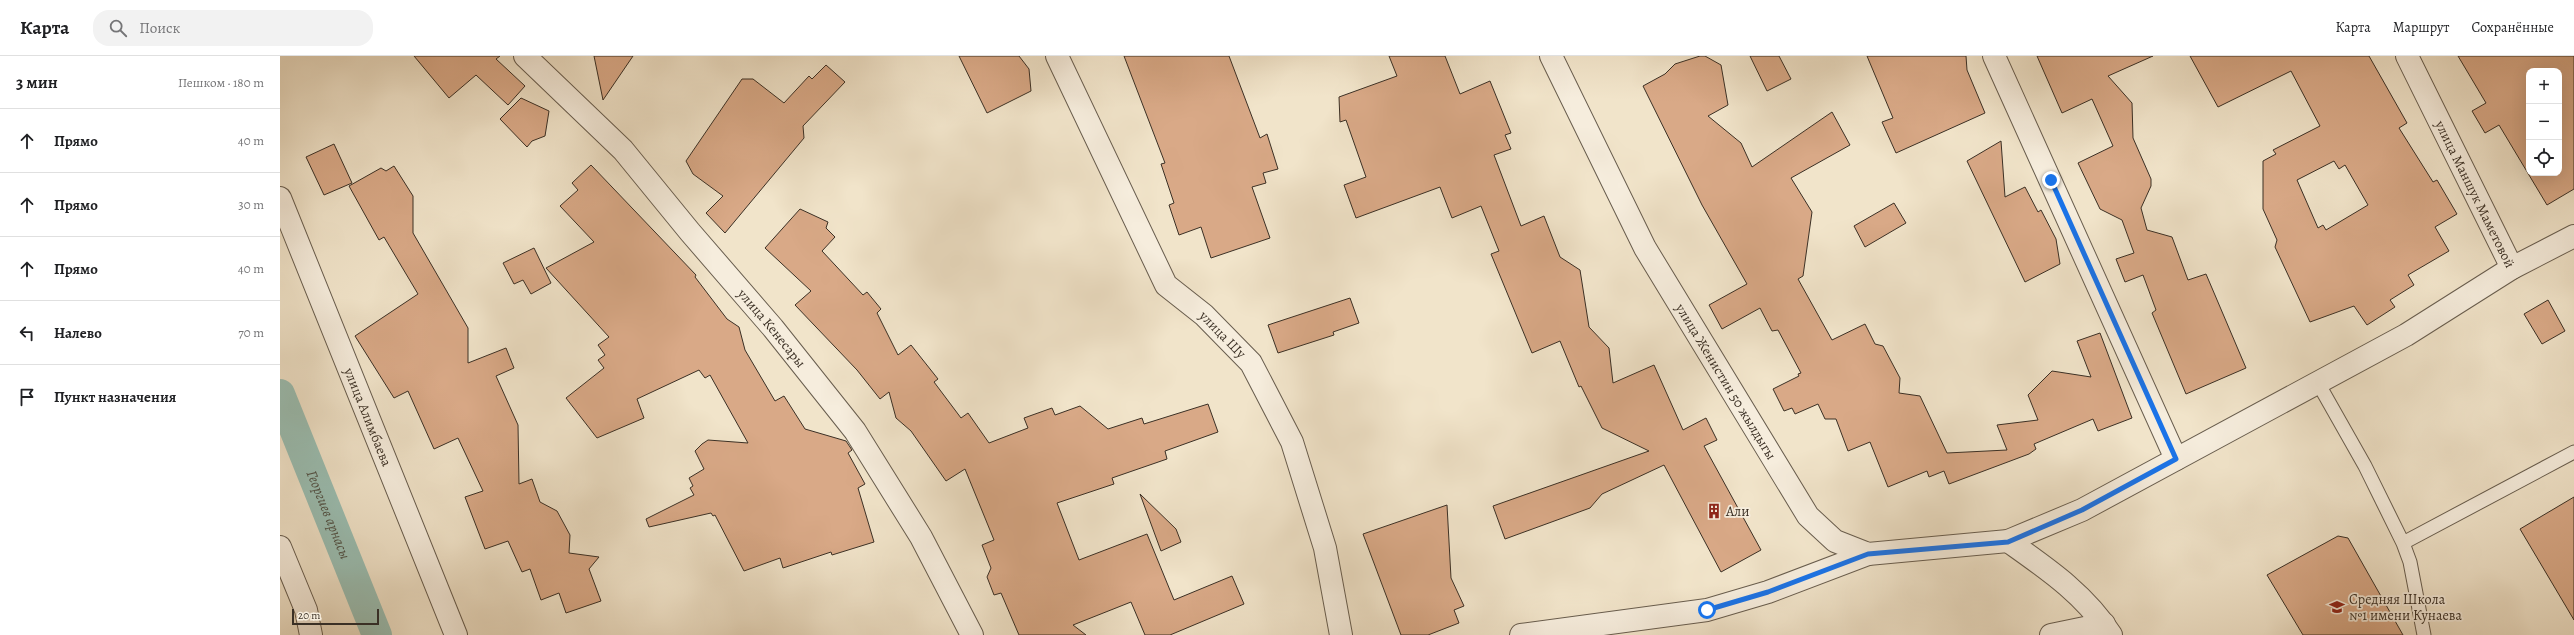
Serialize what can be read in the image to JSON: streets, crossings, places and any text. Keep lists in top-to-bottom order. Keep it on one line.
{"streets":{"street":["улица Маншук Маметовой","улица Кенесары","улица Шу","улица Женистин 50 жылдыгы","улица Алимбаева"]},"crossings":[["улица Маншук Маметовой","улица Женистин 50 жылдыгы"]],"water":["Георгиев арнасы"],"places":{"building":["Али"],"school or university":["Средняя Школа №1 имени Кунаева"]},"scale_bar":"20 m","page":{"header":"Карта","search":"Поиск","nav":["Карта","Маршрут","Сохранённые"],"heading":["3 мин","Пешком · 180 m"],"map_buttons":["+","−"],"list":[["Прямо","40 m"],["Прямо","30 m"],["Прямо","40 m"],["Налево","70 m"],"Пункт назначения"],"scale":"20 m"}}
